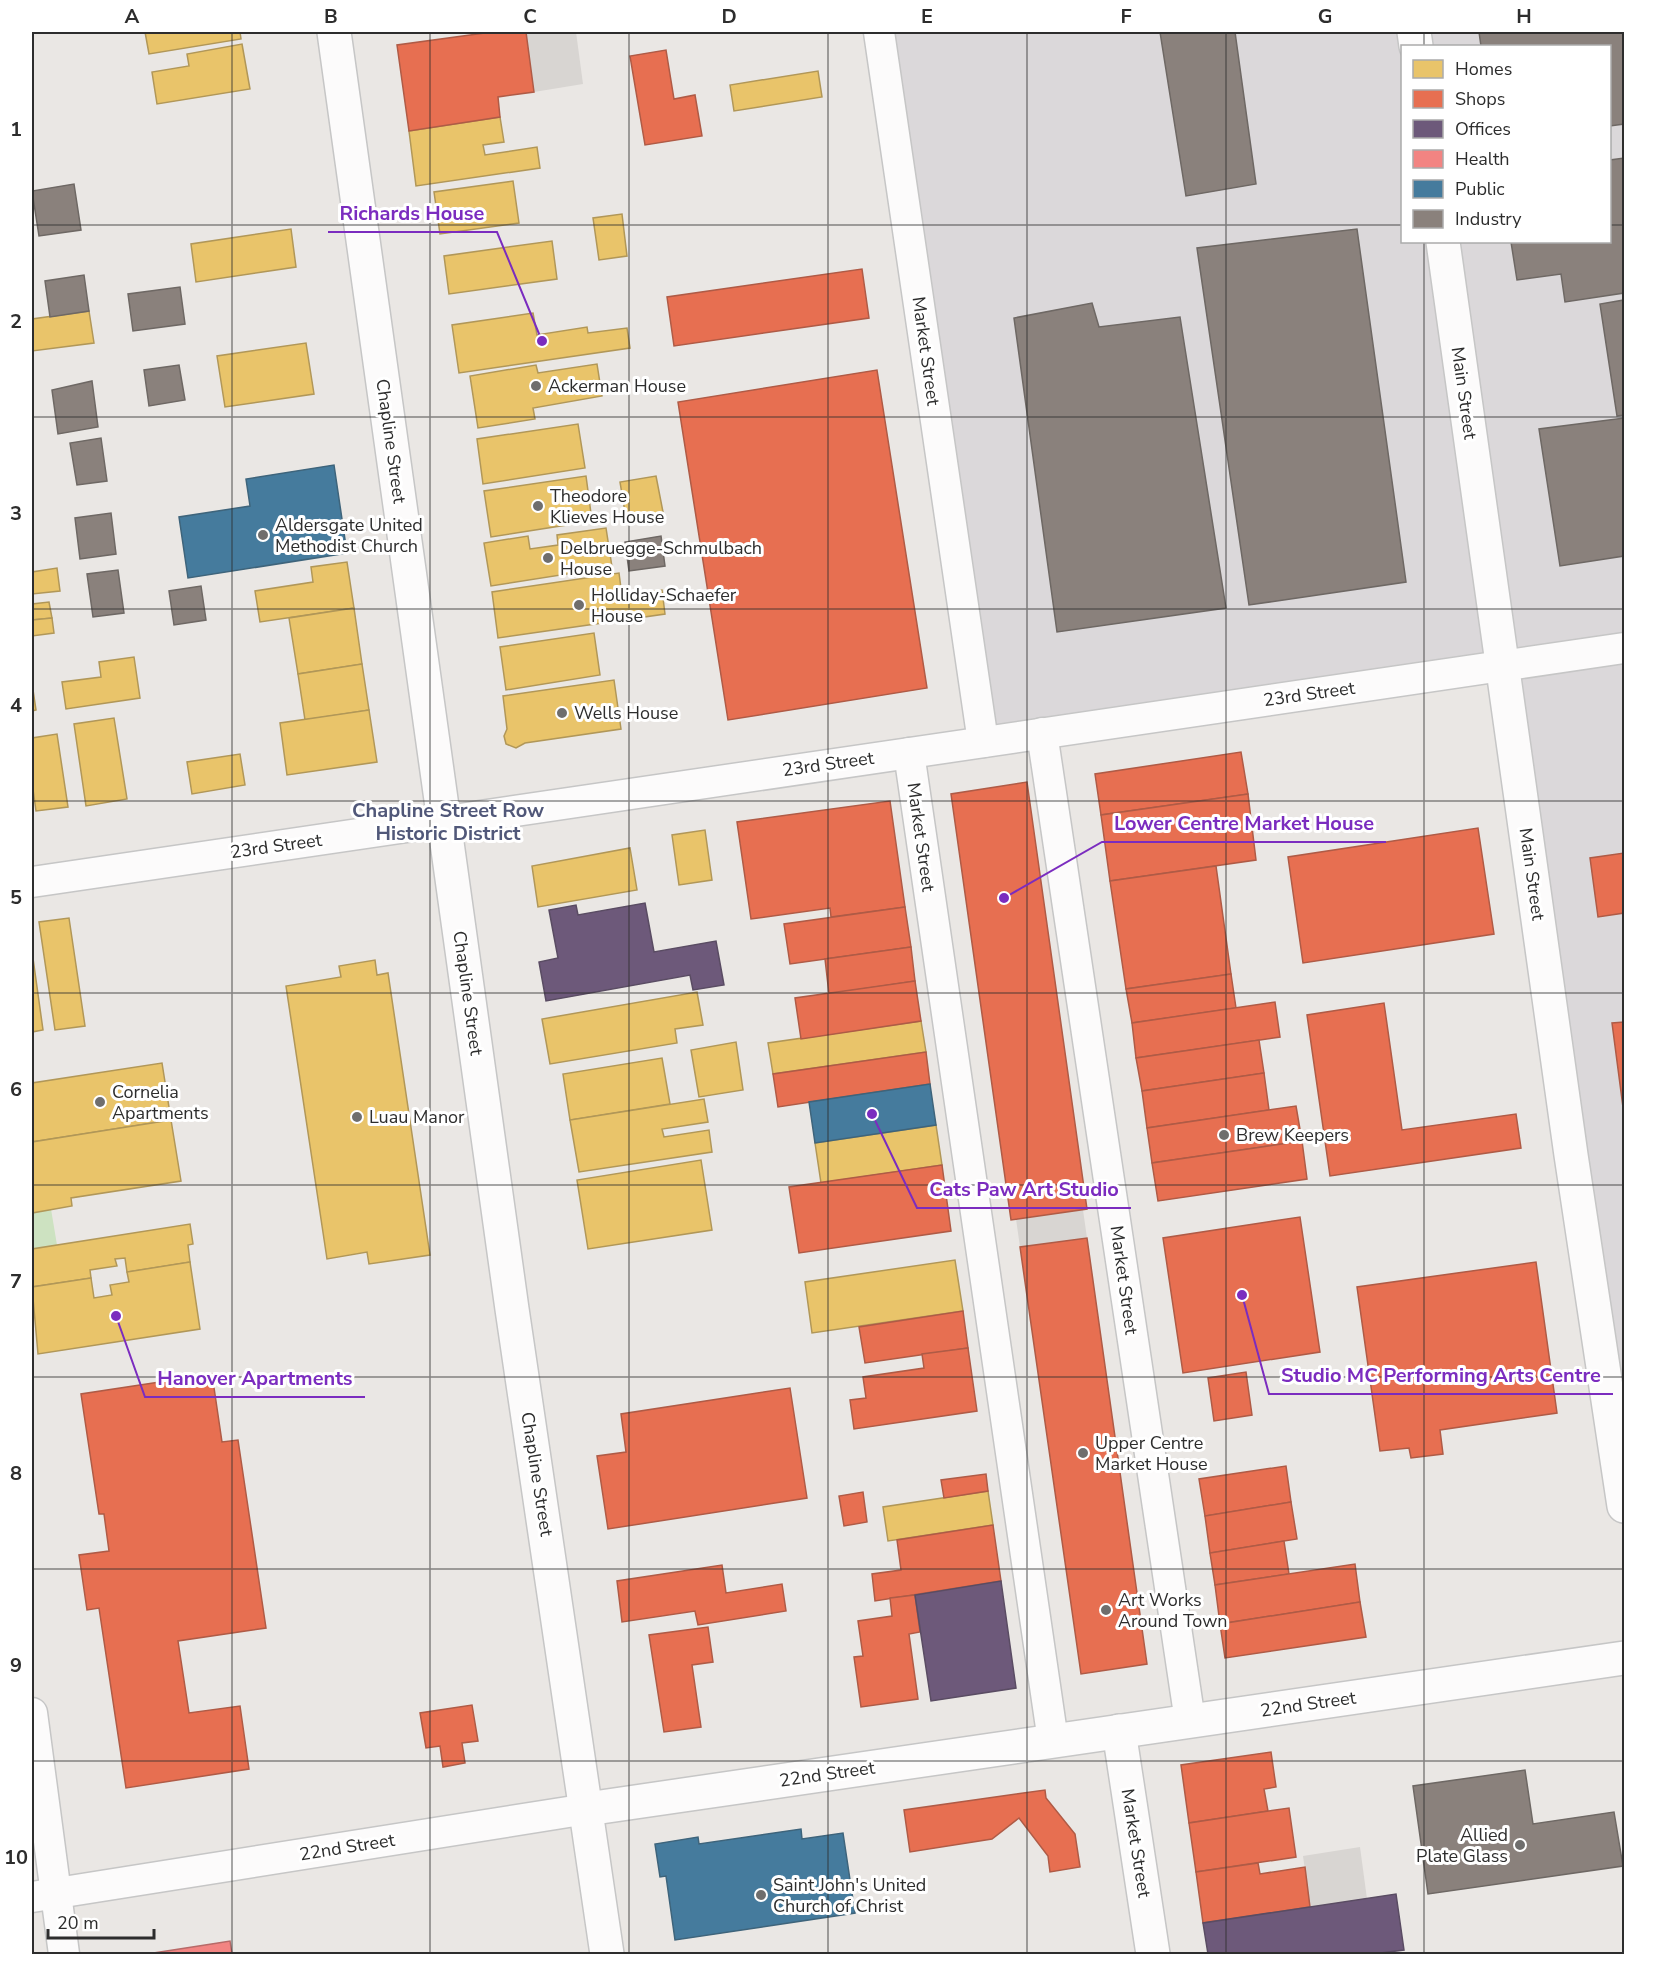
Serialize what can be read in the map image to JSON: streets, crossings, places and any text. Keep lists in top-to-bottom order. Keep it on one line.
{"streets":{"street":["Market Street","Main Street","Chapline Street","23rd Street","22nd Street"]},"crossings":[["Market Street","23rd Street"],["Market Street","22nd Street"],["Main Street","23rd Street"],["Chapline Street","23rd Street"],["Chapline Street","22nd Street"]],"districts":["Chapline Street Row Historic District"],"places":["Richards House","Ackerman House","Theodore Klieves House","Aldersgate United Methodist Church","Delbruegge-Schmulbach House","Holliday-Schaefer House","Wells House","Lower Centre Market House","Cornelia Apartments","Cats Paw Art Studio","Luau Manor","Brew Keepers","Studio MC Performing Arts Centre","Hanover Apartments","Upper Centre Market House","Art Works Around Town","Allied Plate Glass","Saint John's United Church of Christ"],"legend":["Homes","Shops","Offices","Health","Public","Industry"],"scale_bar":"20 m","grid":{"columns":["A","B","C","D","E","F","G","H"],"rows":["1","2","3","4","5","6","7","8","9","10"]}}
